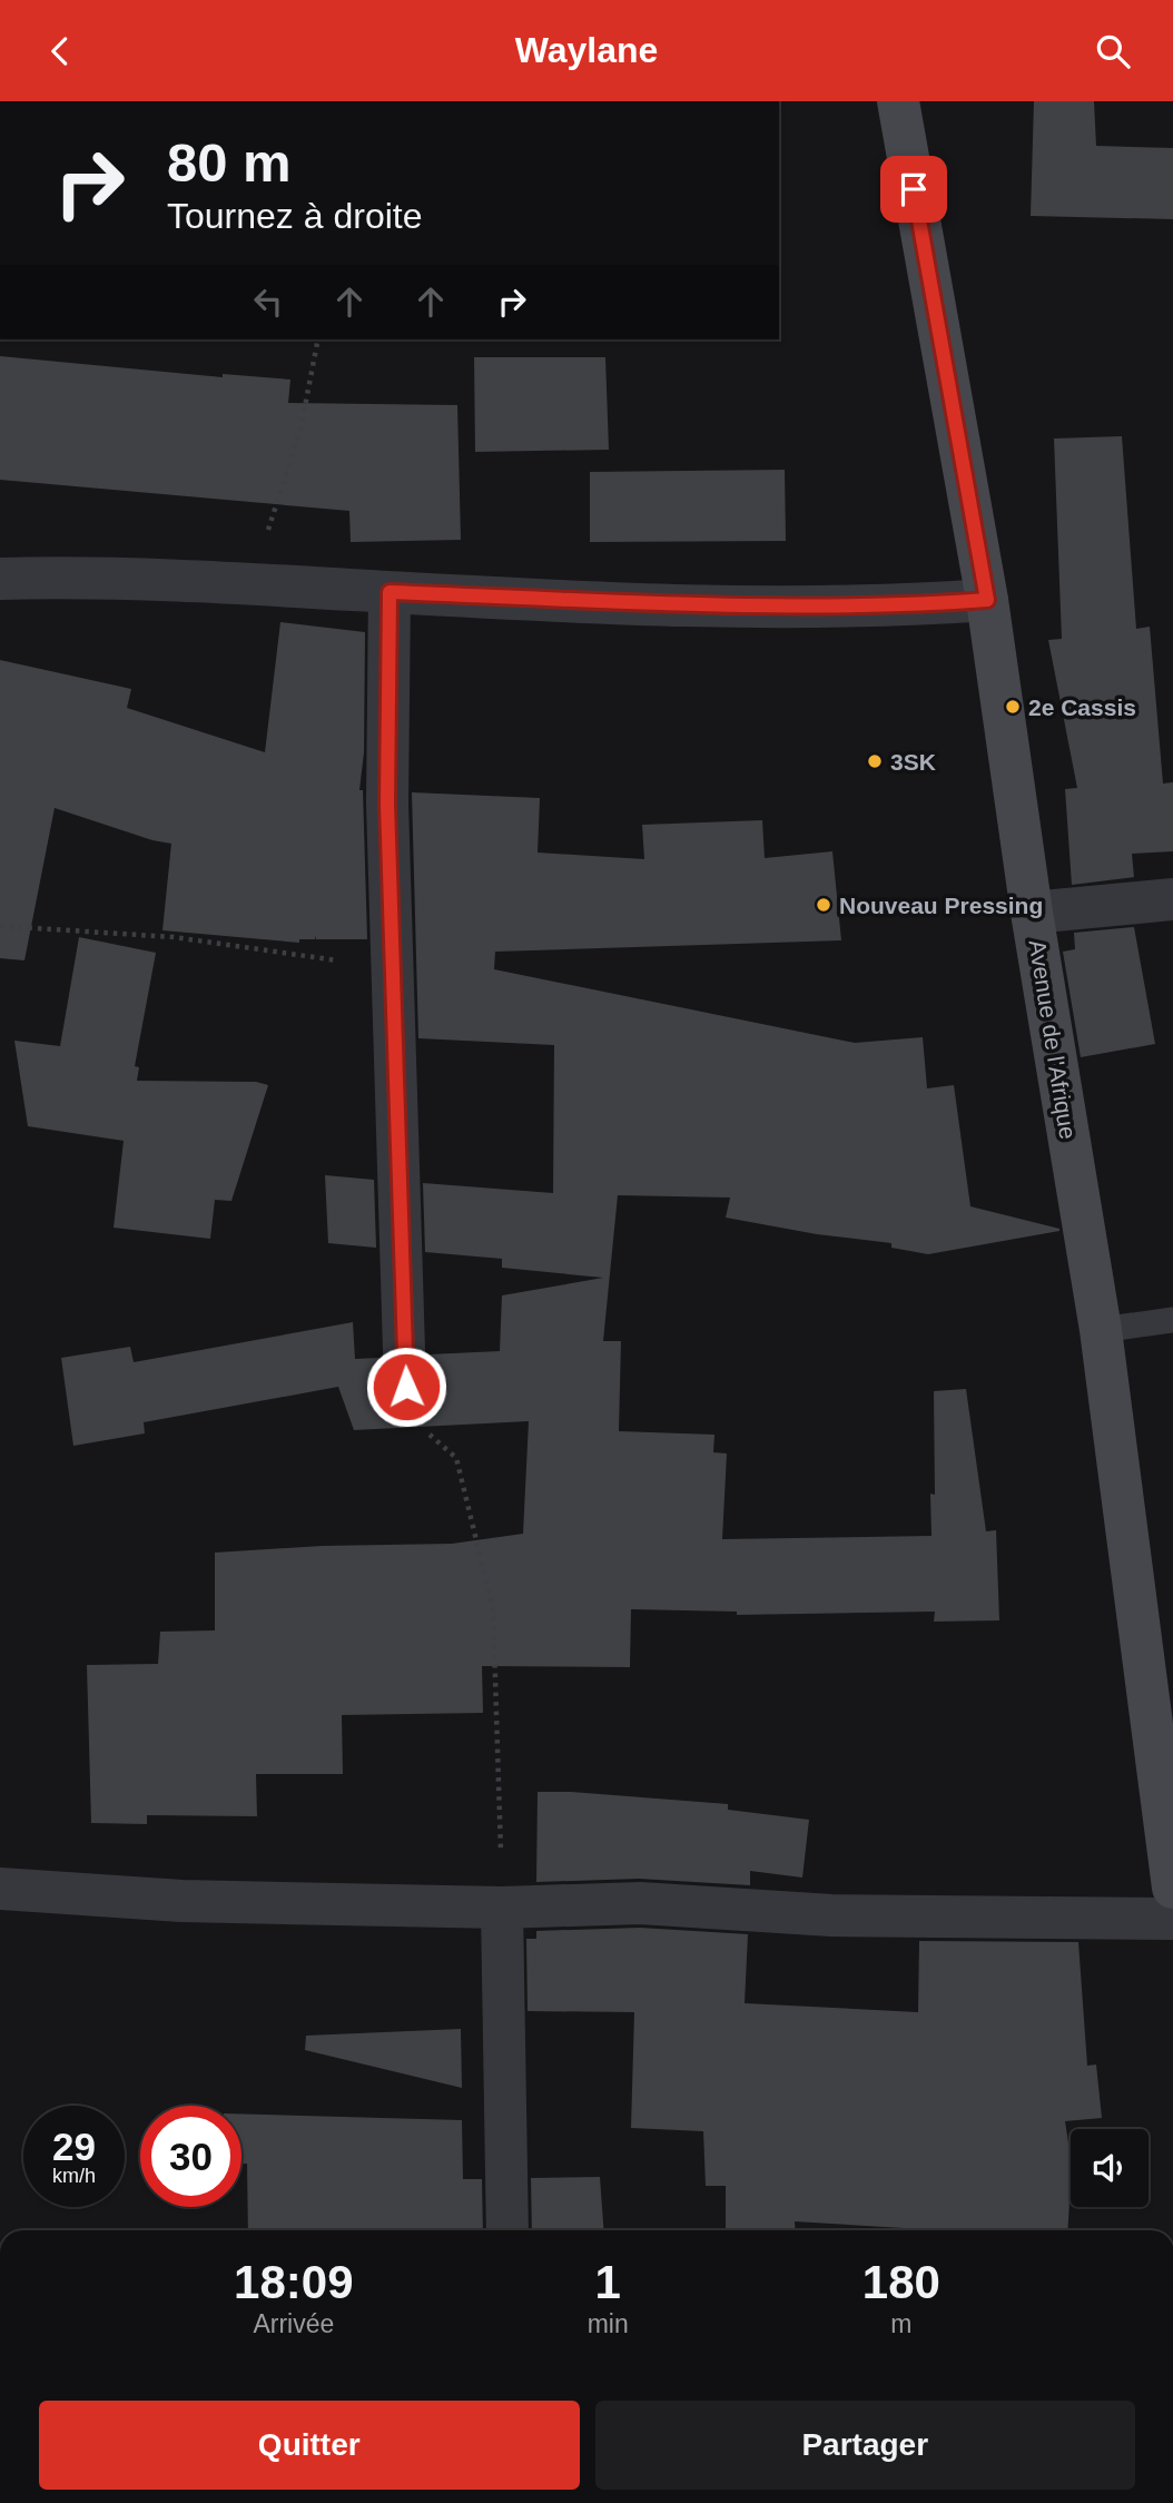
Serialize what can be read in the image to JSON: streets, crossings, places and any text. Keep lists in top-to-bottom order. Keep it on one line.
{"streets":{"main road":["Avenue de l'Afrique"]},"places":["2e Cassis","3SK","Nouveau Pressing"],"page":{"header":"Waylane","turn":["80 m","Tournez à droite"],"speed":"29 km/h","limit":"30","eta":["18:09","Arrivée","1","min","180","m"],"buttons":["Quitter","Partager"]}}
